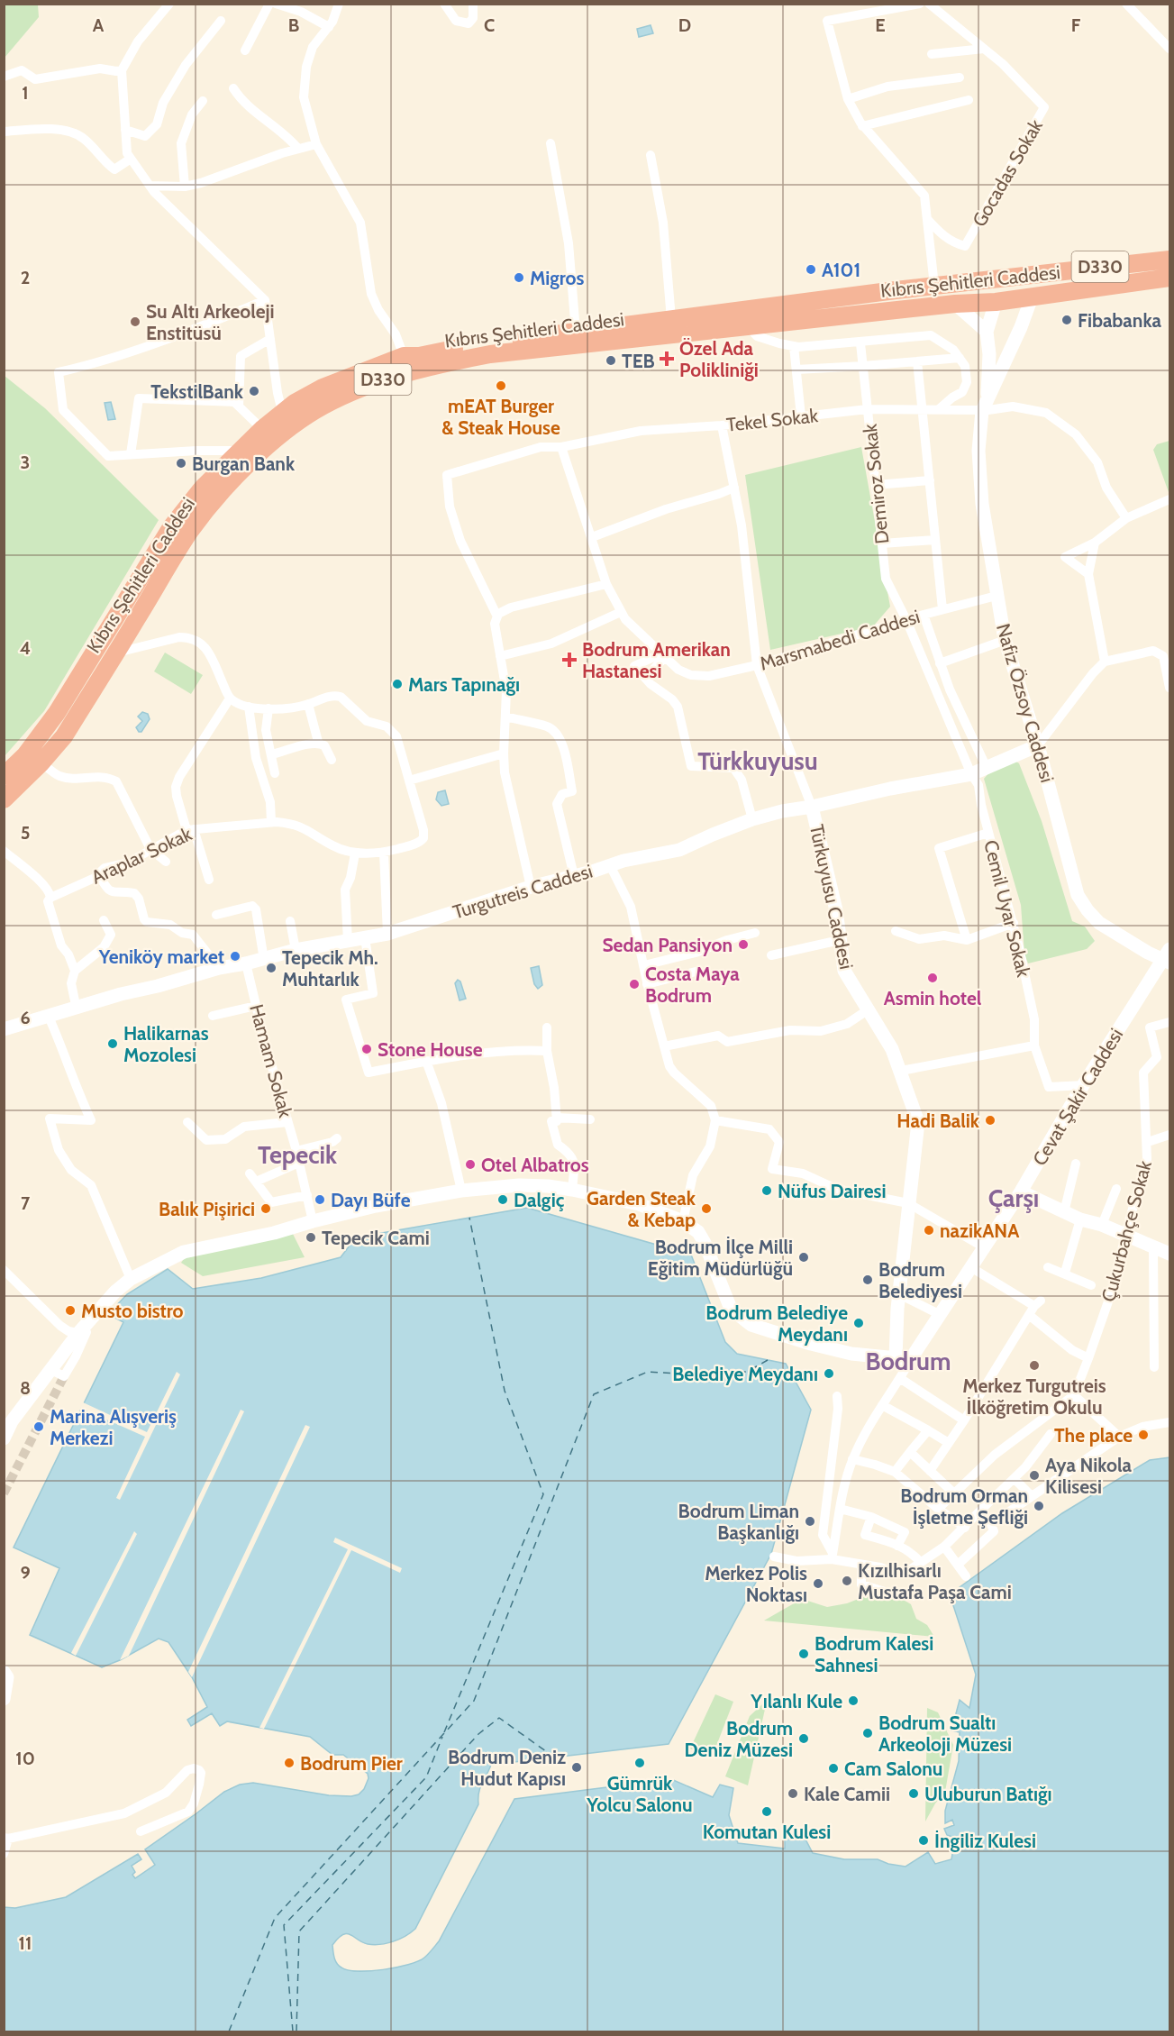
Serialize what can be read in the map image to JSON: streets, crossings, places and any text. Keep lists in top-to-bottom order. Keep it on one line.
{"streets":{"highway":["D330","Kıbrıs Şehitleri Caddesi"],"main road":["Nafiz Özsoy Caddesi","Turgutreis Caddesi","Türkuyusu Caddesi","Cevat Şakir Caddesi"],"street":["Gocadas Sokak","Tekel Sokak","Demiroz Sokak","Marsmabedi Caddesi","Araplar Sokak","Cemil Uyar Sokak","Hamam Sokak","Çukurbahçe Sokak"]},"crossings":[["Kıbrıs Şehitleri Caddesi","Nafiz Özsoy Caddesi"],["Tekel Sokak","Demiroz Sokak"],["Tekel Sokak","Marsmabedi Caddesi"],["Tekel Sokak","Nafiz Özsoy Caddesi"],["Demiroz Sokak","Marsmabedi Caddesi"],["Demiroz Sokak","Turgutreis Caddesi"],["Demiroz Sokak","Cemil Uyar Sokak"],["Marsmabedi Caddesi","Nafiz Özsoy Caddesi"],["Nafiz Özsoy Caddesi","Turgutreis Caddesi"],["Nafiz Özsoy Caddesi","Cevat Şakir Caddesi"],["Turgutreis Caddesi","Türkuyusu Caddesi"],["Turgutreis Caddesi","Cemil Uyar Sokak"],["Turgutreis Caddesi","Hamam Sokak"],["Cemil Uyar Sokak","Cevat Şakir Caddesi"]],"districts":["Türkkuyusu","Tepecik","Çarşı","Bodrum"],"places":{"other":["A101","Migros","Fibabanka","Su Altı Arkeoleji Enstitüsü","TEB","mEAT Burger & Steak House","TekstilBank","Burgan Bank","Mars Tapınağı","Sedan Pansiyon","Yeniköy market","Tepecik Mh. Muhtarlık","Asmin hotel","Costa Maya Bodrum","Halikarnas Mozolesi","Stone House","Hadi Balik","Otel Albatros","Nüfus Dairesi","Dayı Büfe","Dalgiç","Balık Pişirici","Garden Steak & Kebap","nazikANA","Tepecik Cami","Bodrum İlçe Milli Eğitim Müdürlüğü","Bodrum Belediyesi","Musto bistro","Bodrum Belediye Meydanı","Merkez Turgutreis İlköğretim Okulu","Belediye Meydanı","Marina Alışveriş Merkezi","The place","Aya Nikola Kilisesi","Bodrum Orman İşletme Şefliği","Bodrum Liman Başkanlığı","Kızılhisarlı Mustafa Paşa Cami","Merkez Polis Noktası","Bodrum Kalesi Sahnesi","Yılanlı Kule","Bodrum Sualtı Arkeoloji Müzesi","Bodrum Deniz Müzesi","Bodrum Pier","Gümrük Yolcu Salonu","Bodrum Deniz Hudut Kapısı","Cam Salonu","Kale Camii","Uluburun Batığı","Komutan Kulesi","İngiliz Kulesi"],"health":["Özel Ada Polikliniği","Bodrum Amerikan Hastanesi"]},"grid":{"columns":["A","B","C","D","E","F"],"rows":["1","2","3","4","5","6","7","8","9","10","11"]}}
